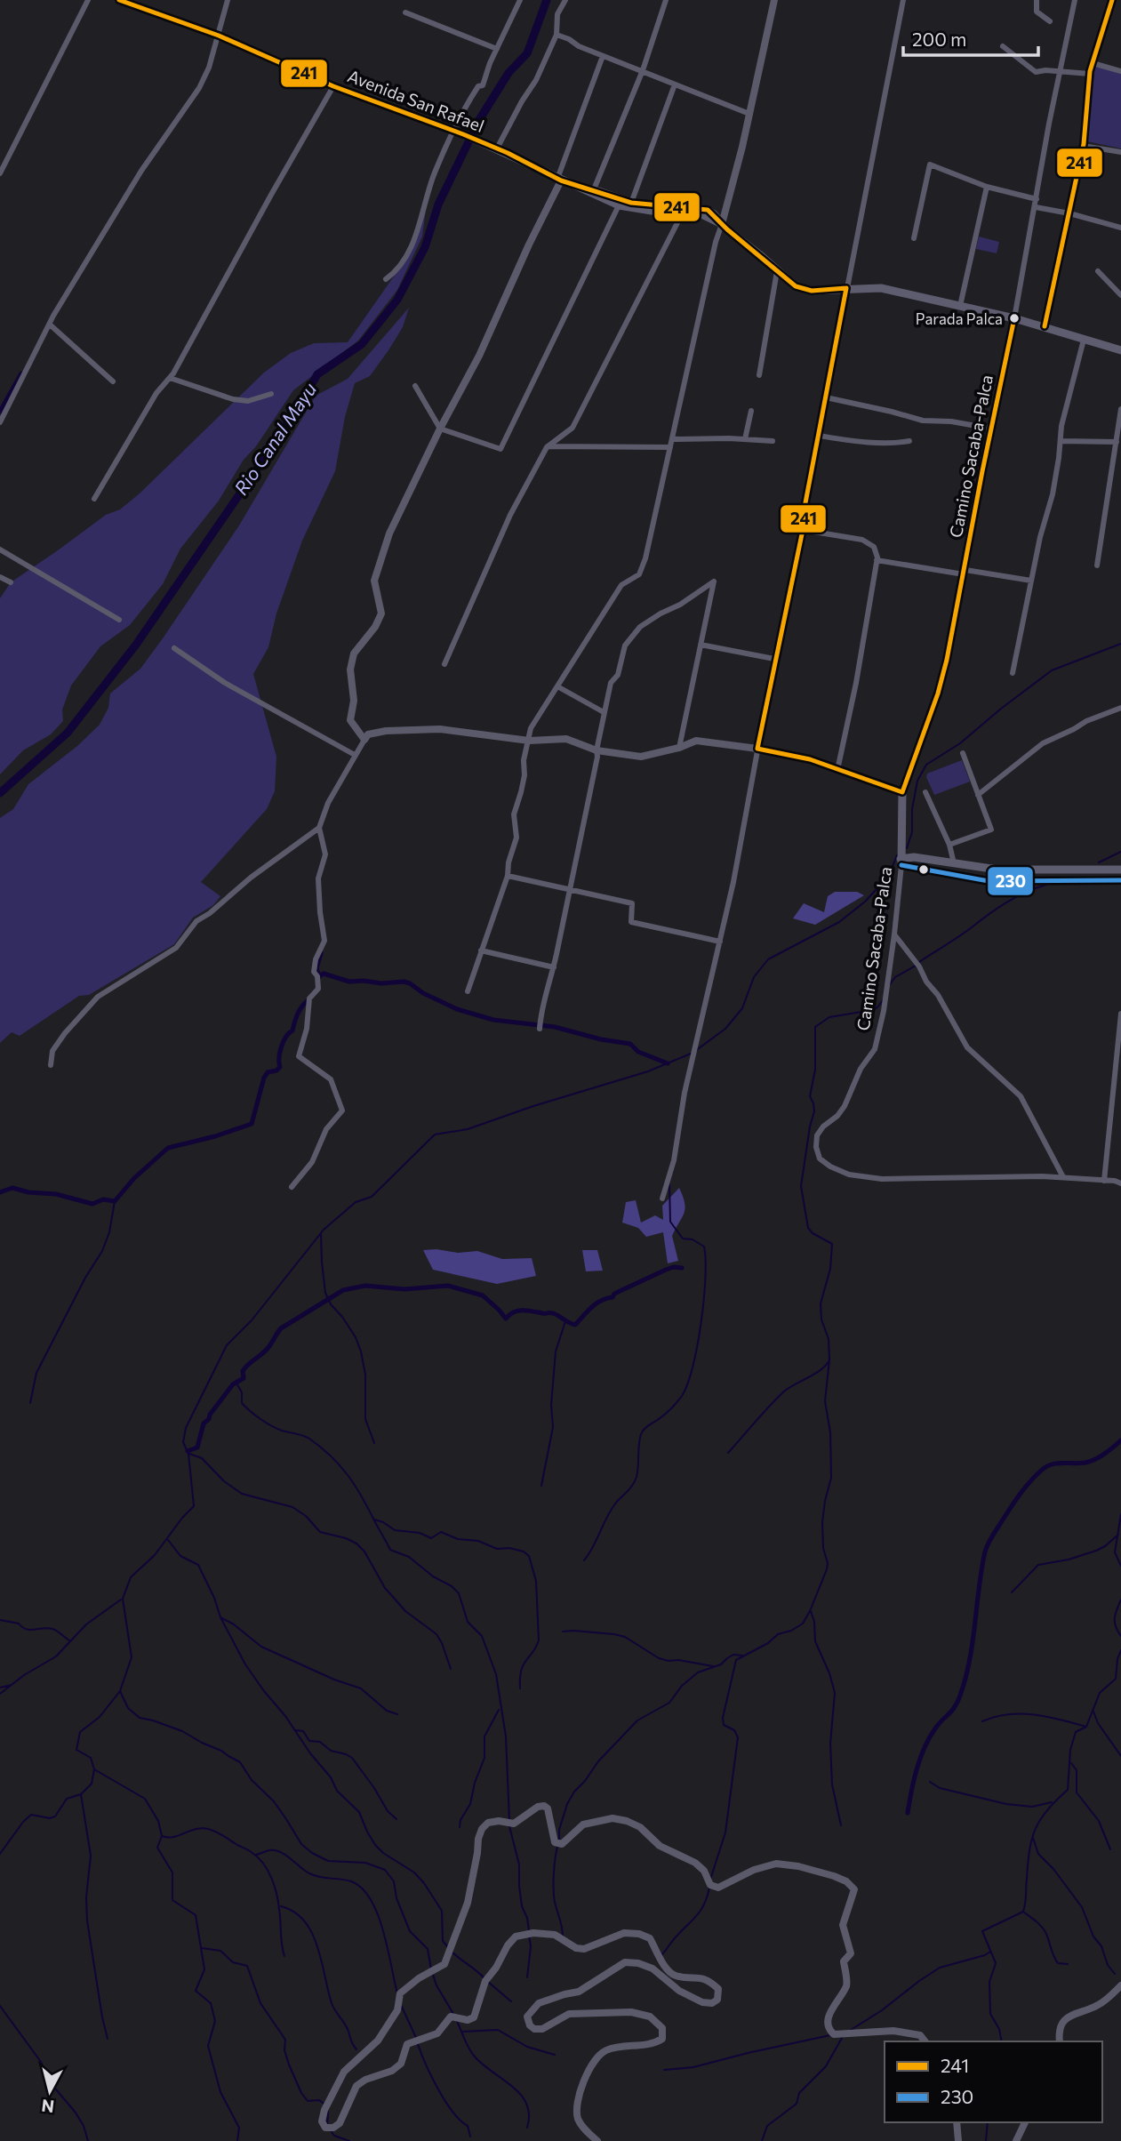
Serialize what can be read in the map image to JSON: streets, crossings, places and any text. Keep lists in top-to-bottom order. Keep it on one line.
{"streets":{"main road":["Avenida San Rafael","Camino Sacaba-Palca"]},"crossings":[["Avenida San Rafael","Camino Sacaba-Palca"]],"water":["Rio Canal Mayu"],"places":["Parada Palca"],"lines":["transit line 241","transit line 230"],"legend":["241","230"],"scale_bar":"200 m","north":"bottom"}
